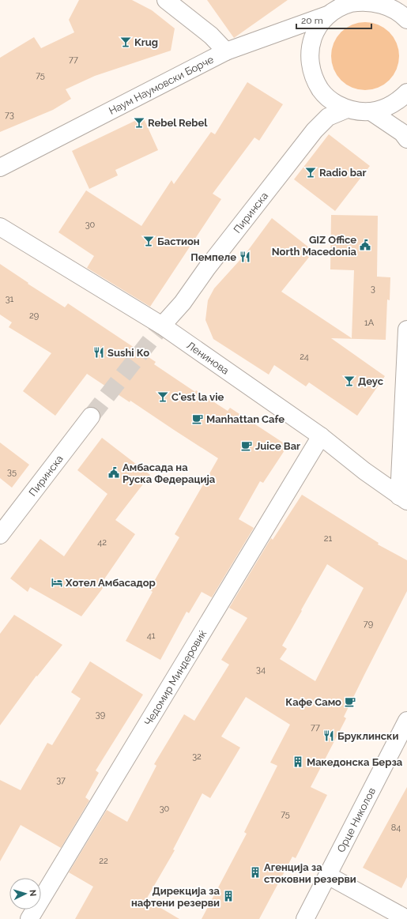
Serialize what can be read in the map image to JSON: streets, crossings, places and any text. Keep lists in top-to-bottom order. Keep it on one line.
{"streets":{"street":["Наум Наумовски Борче","Пиринска","Ленинова","Чедомир Миндеровиќ","Орце Николов"]},"crossings":[["Пиринска","Ленинова"],["Ленинова","Чедомир Миндеровиќ"]],"places":{"bar":["Krug","Rebel Rebel","Radio bar","Бастион","Деус","C'est la vie"],"public building":["GIZ Office North Macedonia","Aмбасада на Руска Федерациjа"],"restaurant":["Пемпеле","Sushi Ко","Бруклински"],"cafe":["Manhattan Cafe","Juice Bar","Кафе Само"],"hotel":["Хотел Амбасадор"],"building":["Македонска Берза","Агенција за стоковни резерви","Дирекција за нафтени резерви"]},"house_numbers":["77","75","73","30","3","31","29","1А","24","35","21","42","79","41","34","39","77","32","37","30","75","84","22"],"scale_bar":"20 m","north":"right"}
